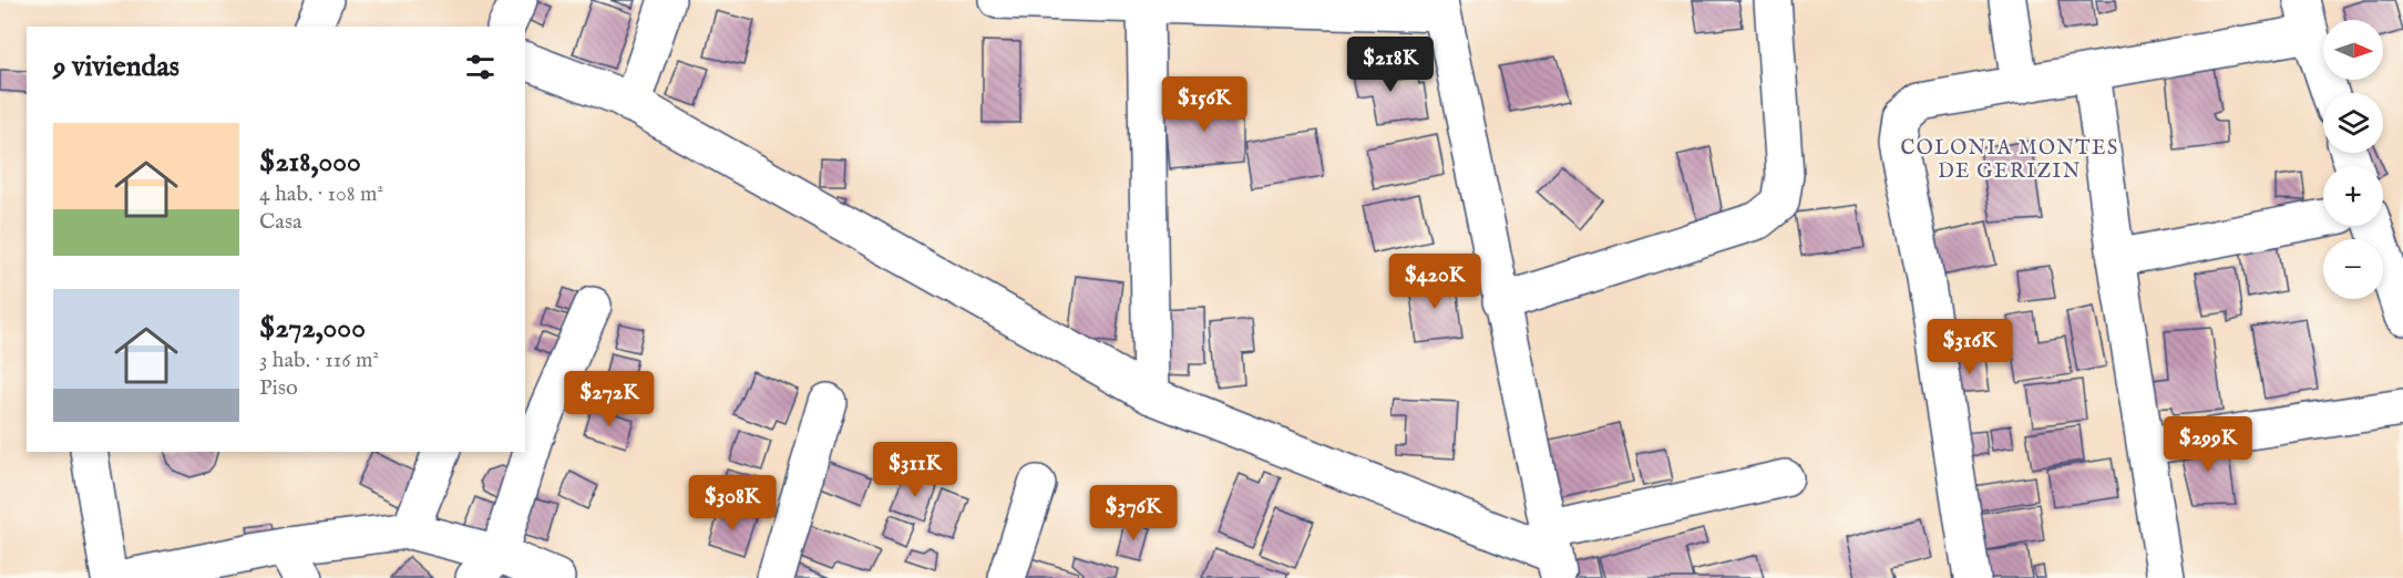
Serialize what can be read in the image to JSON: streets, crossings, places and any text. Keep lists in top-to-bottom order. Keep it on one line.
{"districts":["COLONIA MONTES DE GERIZIN"],"north":"right","page":{"map_buttons":["+","−"],"heading":"9 viviendas","price":["$218K","$156K","$420K","$316K","$272K","$299K","$311K","$308K","$376K"],"list":[{"name":"$218,000","note":"4 hab. · 108 m² · Casa"},{"name":"$272,000","note":"3 hab. · 116 m² · Piso"}]}}
